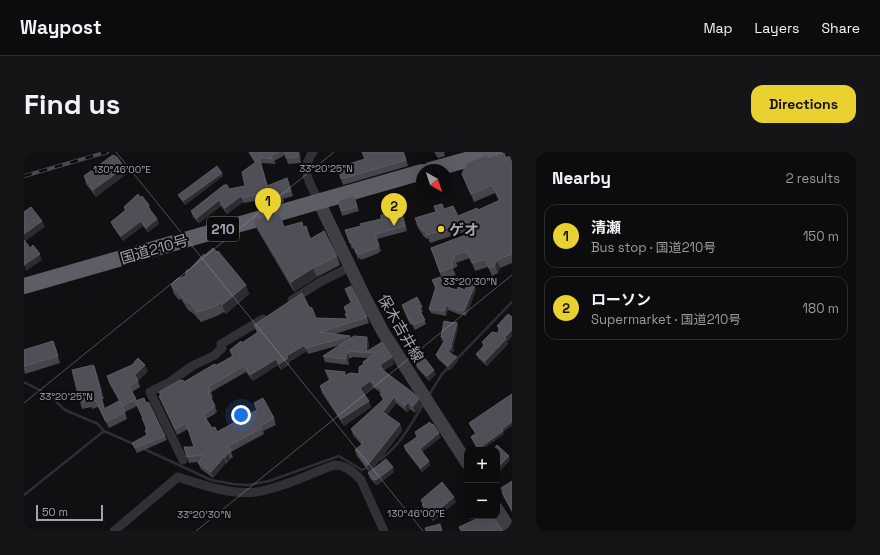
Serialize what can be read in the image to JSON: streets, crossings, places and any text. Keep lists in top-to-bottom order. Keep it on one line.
{"streets":{"highway":["210","国道210号"],"main road":["保木吉井線"]},"crossings":[["国道210号","保木吉井線"]],"places":["ゲオ"],"scale_bar":"50 m","north":"bottom right","page":{"header":"Waypost","nav":["Map","Layers","Share"],"buttons":"Directions","title":"Find us","heading":["Nearby","2 results"],"pins":["1","2"],"list":[{"mark":"1","name":"清瀬","note":"Bus stop · 国道210号","value":"150 m"},{"mark":"2","name":"ローソン","note":"Supermarket · 国道210号","value":"180 m"}],"map_buttons":["+","−"],"scale":"50 m"},"coordinates":["33°20'25\"N","130°46'00\"E","33°20'30\"N"]}
